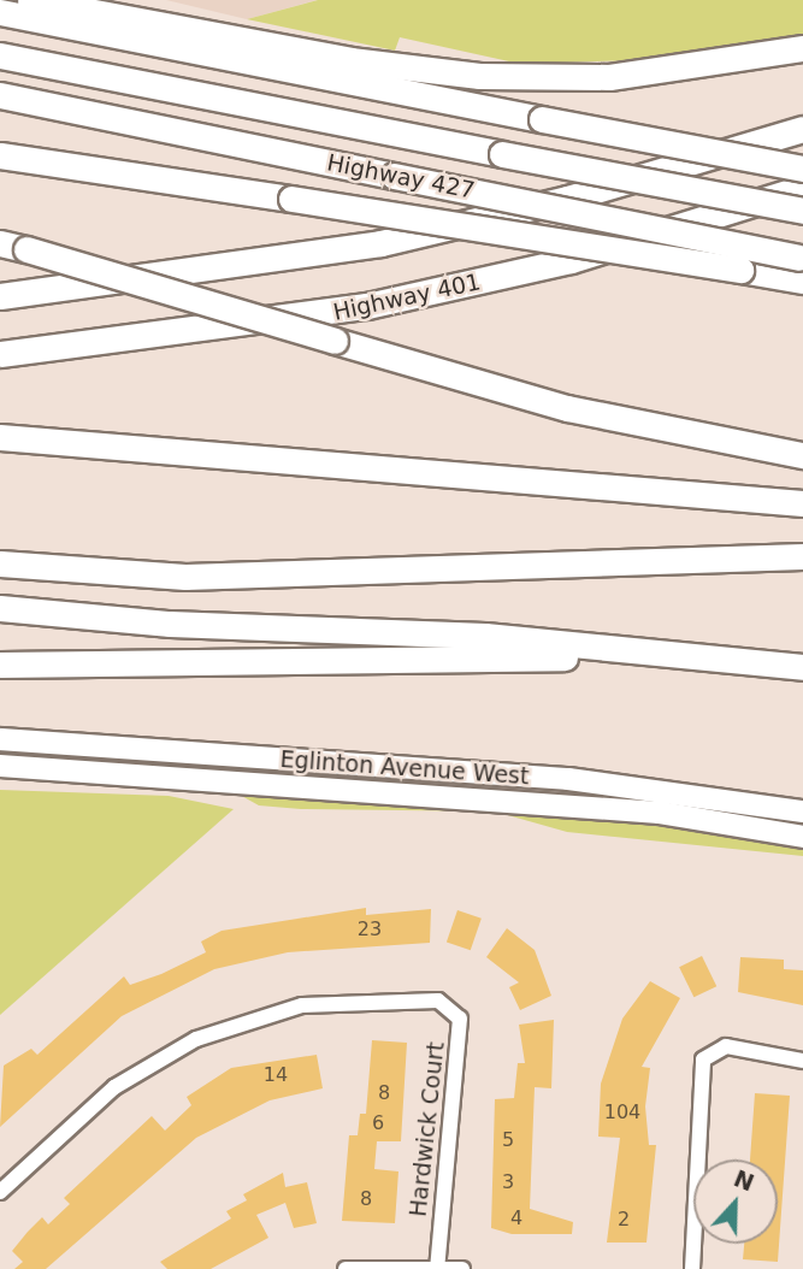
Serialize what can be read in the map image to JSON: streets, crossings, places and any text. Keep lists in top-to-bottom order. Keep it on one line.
{"streets":{"highway":["Highway 427","Highway 401"],"main road":["Eglinton Avenue West"],"street":["Hardwick Court"]},"house_numbers":["23","14","8","104","6","5","3","8","4","2"],"north":"top"}
